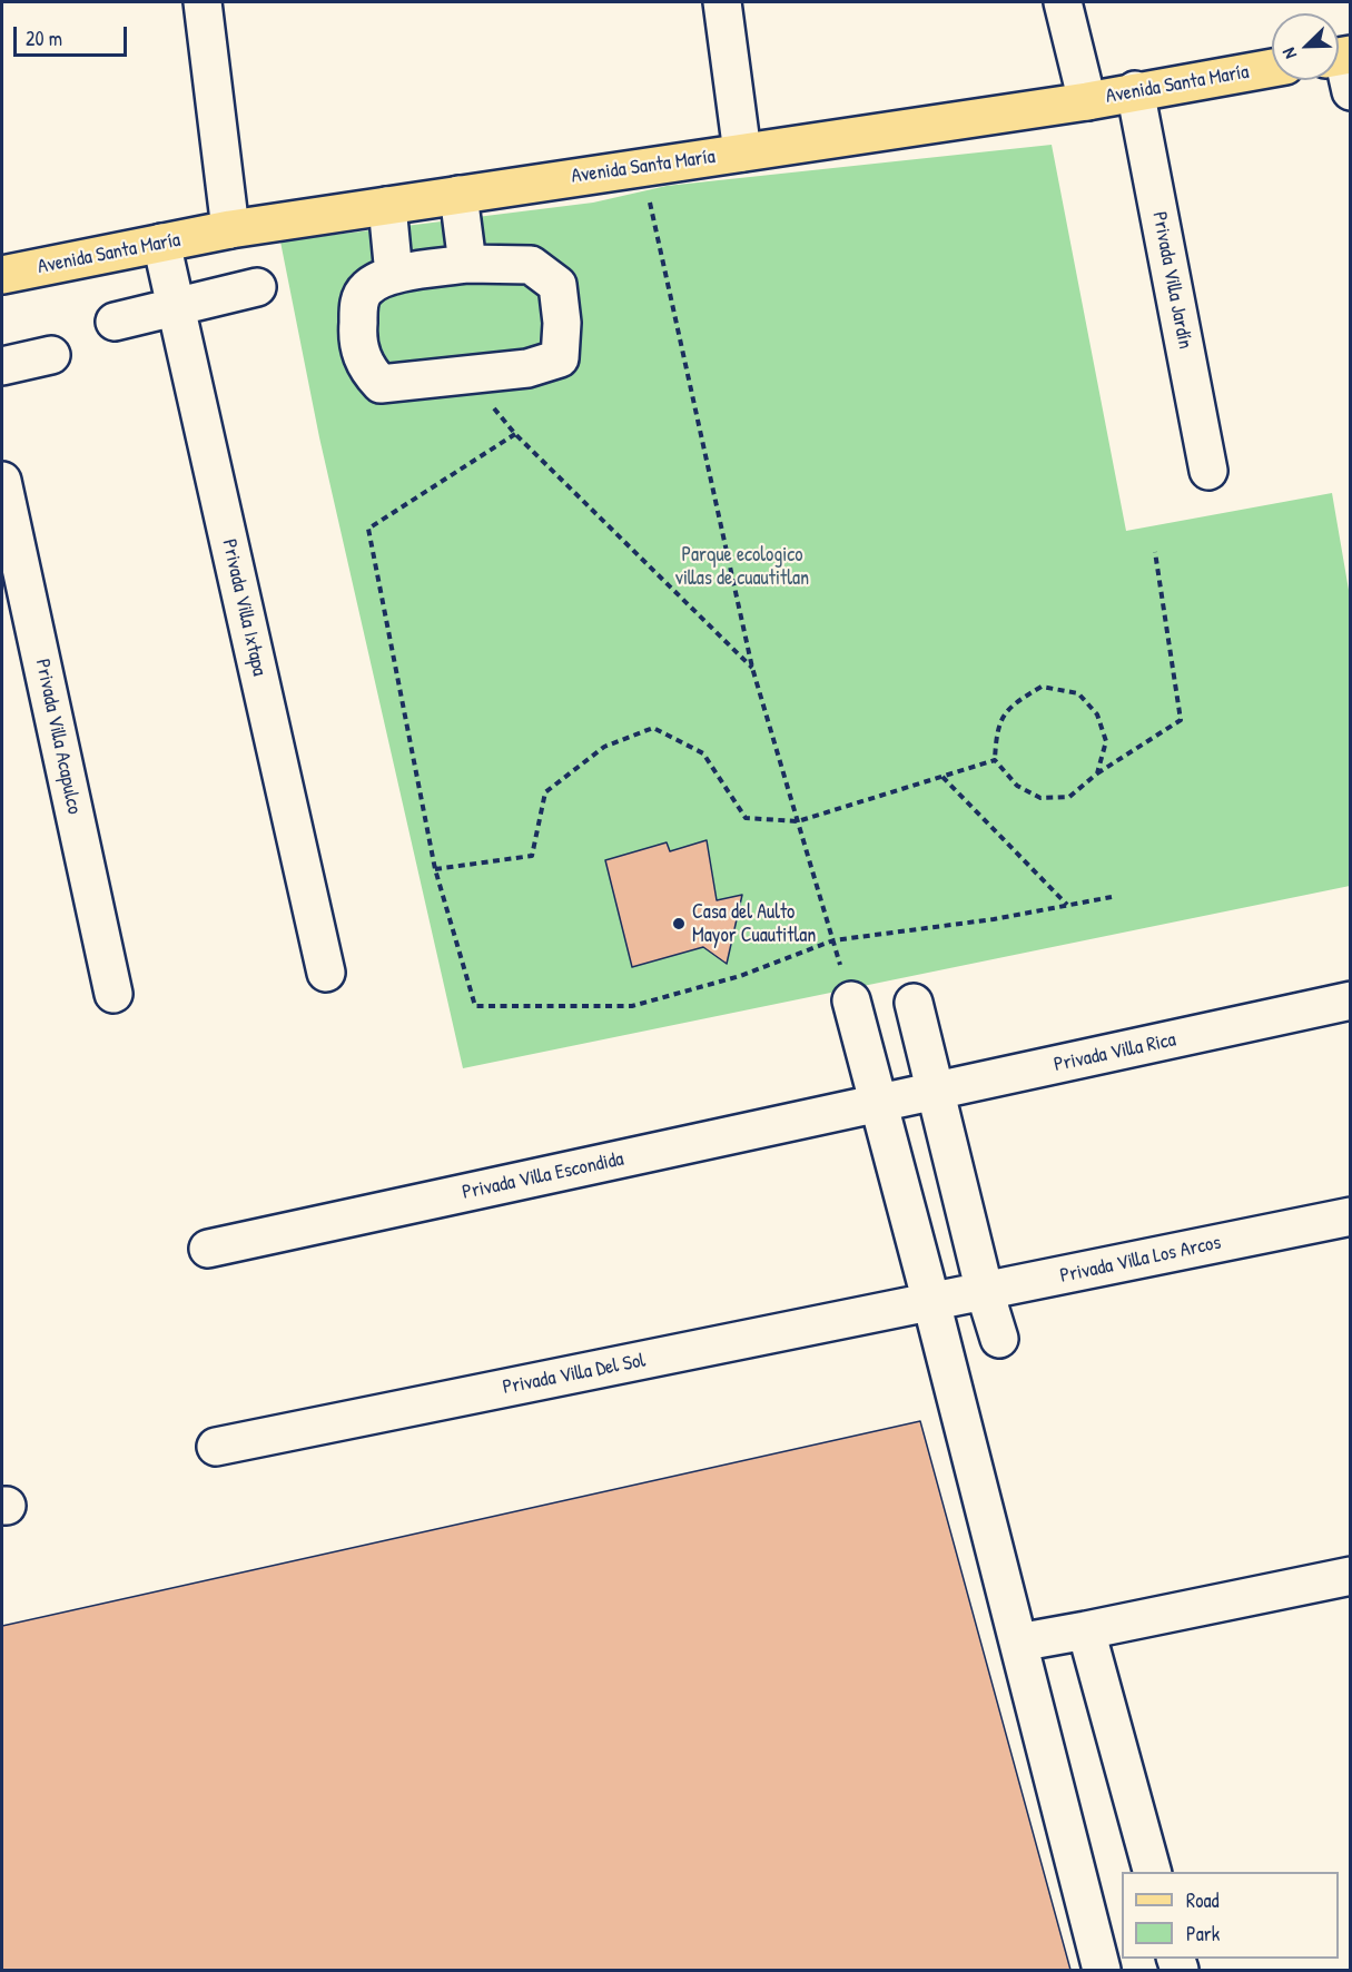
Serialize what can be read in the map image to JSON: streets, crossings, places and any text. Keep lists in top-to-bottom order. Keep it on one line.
{"streets":{"main road":["Avenida Santa María"],"street":["Privada Villa Jardín","Privada Villa Ixtapa","Privada Villa Acapulco","Privada Villa Rica","Privada Villa Escondida","Privada Villa Los Arcos","Privada Villa Del Sol"]},"crossings":[["Avenida Santa María","Privada Villa Jardín"],["Avenida Santa María","Privada Villa Ixtapa"],["Privada Villa Rica","Privada Villa Escondida"],["Privada Villa Los Arcos","Privada Villa Del Sol"]],"parks":["Parque ecologico villas de cuautitlan"],"places":["Casa del Aulto Mayor Cuautitlan"],"legend":["Road","Park"],"scale_bar":"20 m","north":"bottom left"}
